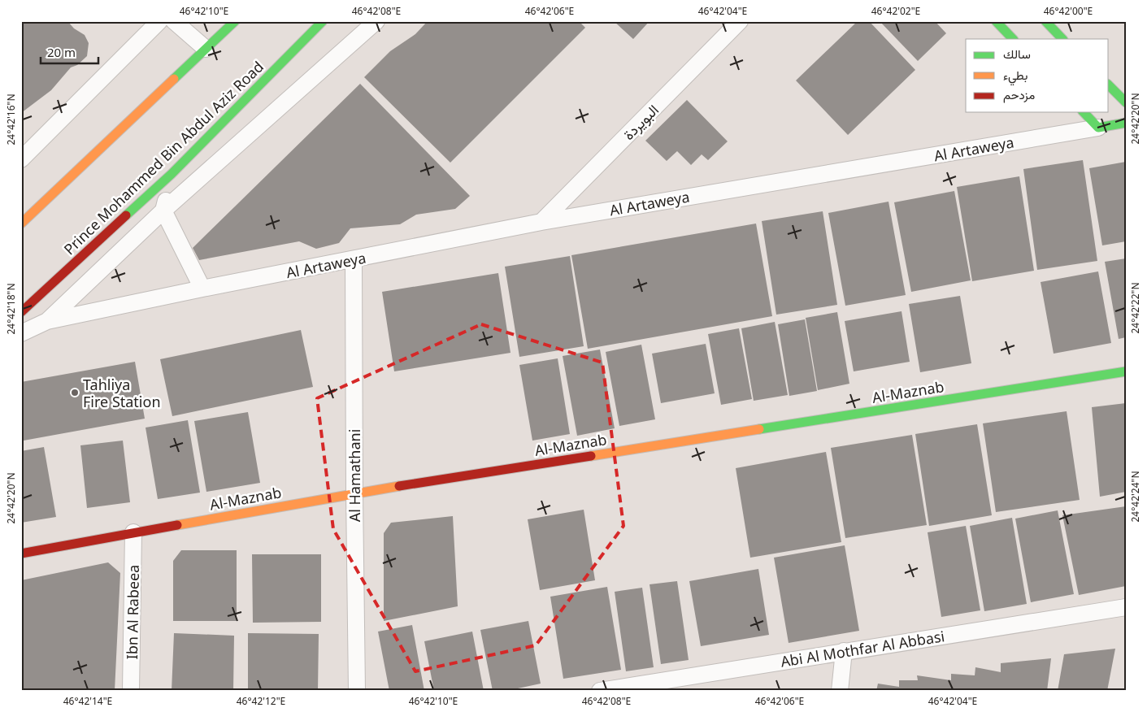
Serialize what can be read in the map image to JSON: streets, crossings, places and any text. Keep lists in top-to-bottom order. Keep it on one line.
{"streets":{"street":["البويردة","Al Artaweya","Prince Mohammed Bin Abdul Aziz Road","Al-Maznab","Al Hamathani","Ibn Al Rabeea","Abi Al Mothfar Al Abbasi"]},"crossings":[["البويردة","Al Artaweya"],["Al Artaweya","Al Hamathani"],["Al-Maznab","Al Hamathani"],["Al-Maznab","Ibn Al Rabeea"]],"places":["Tahliya Fire Station"],"legend":["سالك","بطيء","مزدحم"],"scale_bar":"20 m","coordinates":["46°42'10\"E","46°42'08\"E","46°42'06\"E","46°42'04\"E","46°42'02\"E","46°42'00\"E","24°42'20\"N","24°42'16\"N","24°42'22\"N","24°42'18\"N","24°42'24\"N","46°42'14\"E","46°42'12\"E"]}
